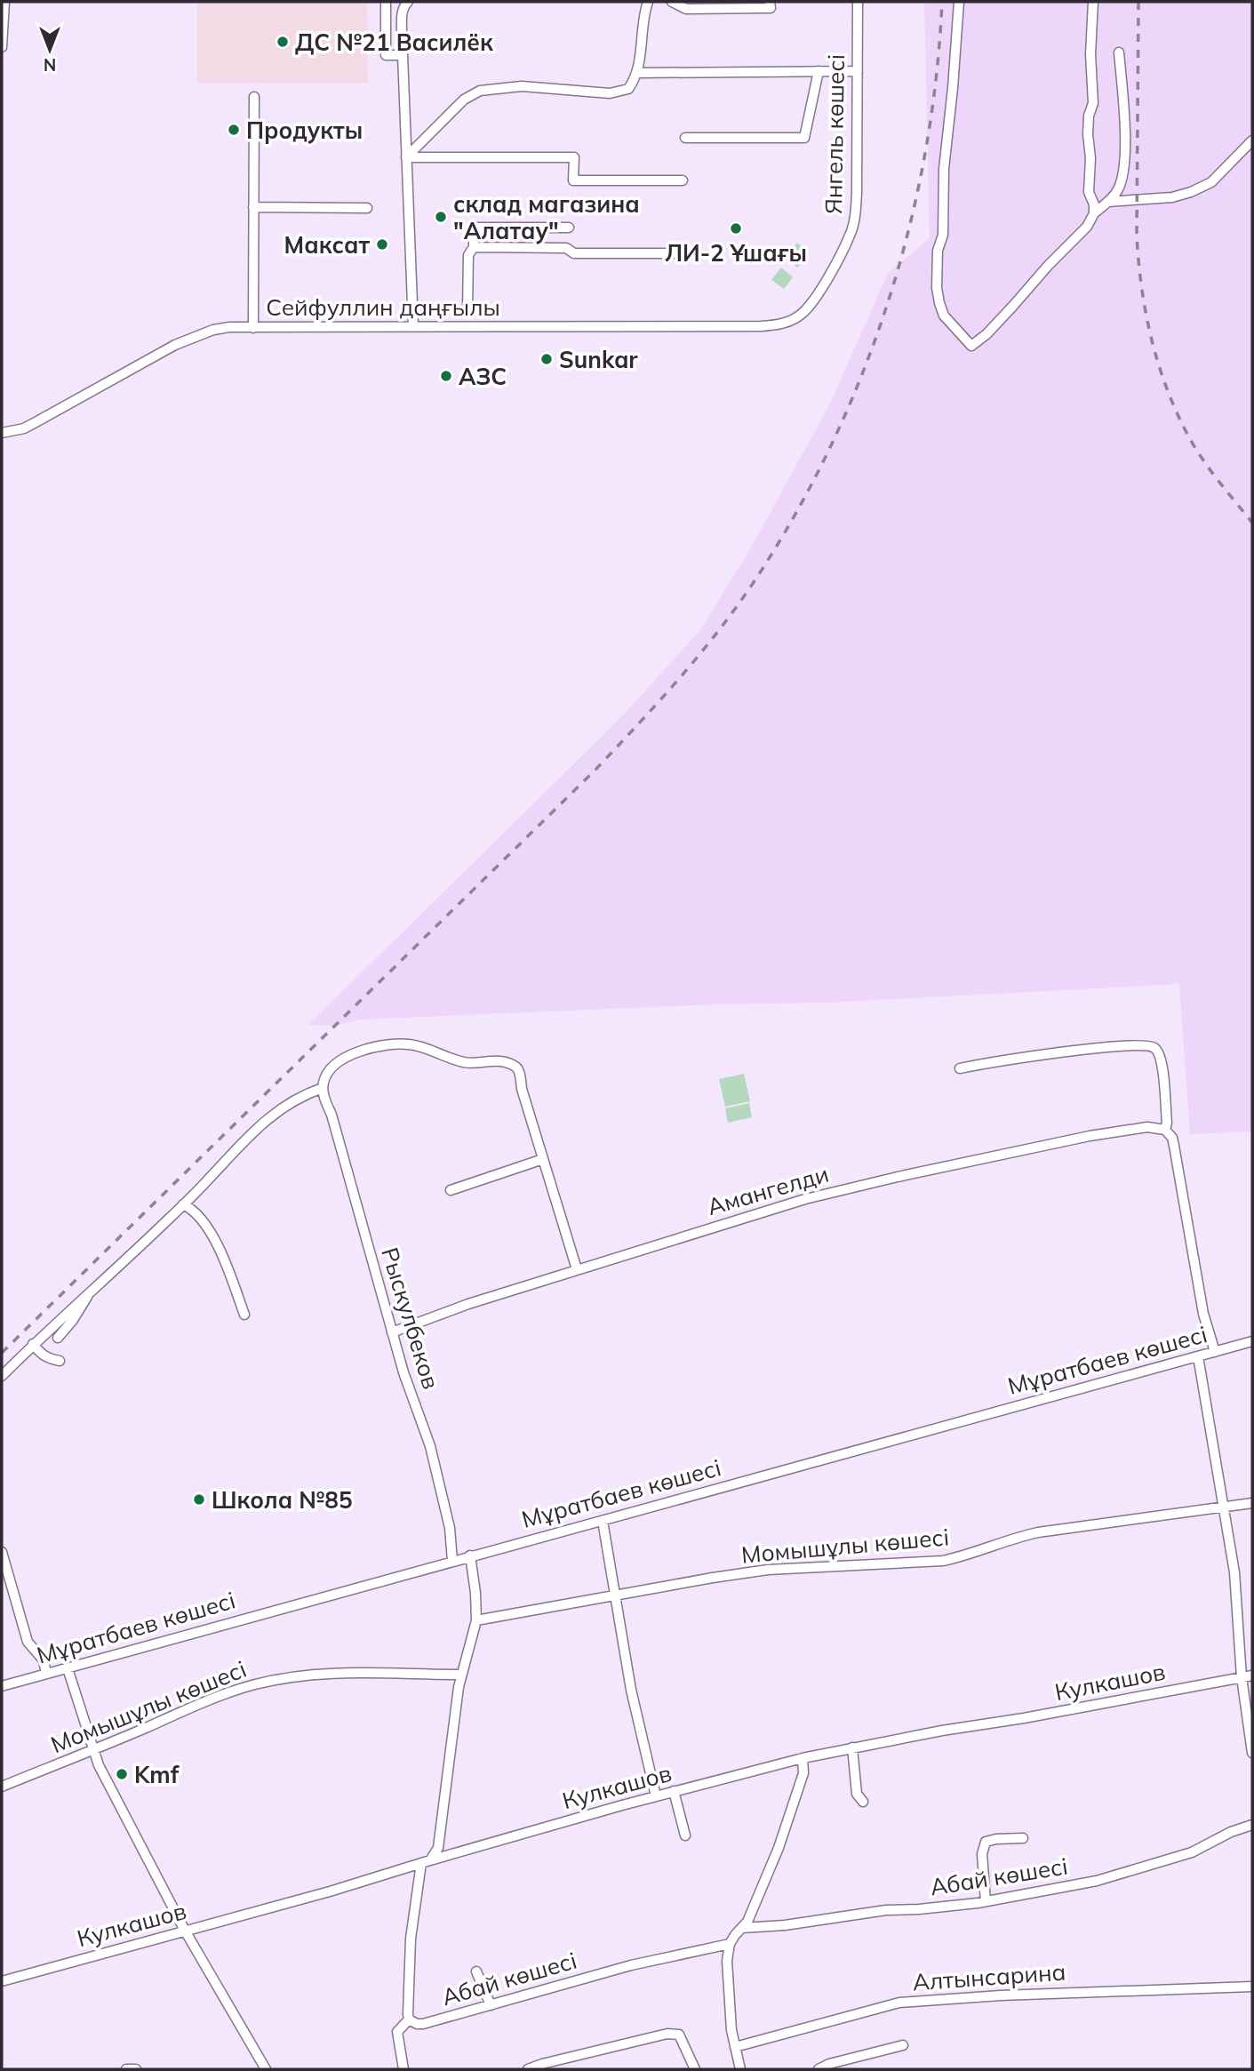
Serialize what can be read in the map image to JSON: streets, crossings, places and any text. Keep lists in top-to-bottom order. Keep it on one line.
{"streets":{"street":["Янгель көшесі","Сейфуллин даңғылы","Амангелди","Рыскулбеков","Мұратбаев көшесі","Момышұлы көшесі","Кулкашов","Абай көшесі","Алтынсарина"]},"crossings":[["Янгель көшесі","Сейфуллин даңғылы"],["Амангелди","Рыскулбеков"],["Рыскулбеков","Мұратбаев көшесі"]],"places":["ДС №21 Василёк","Продукты","склад магазина \"Алатау\"","ЛИ-2 Ұшағы","Максат","Sunkar","АЗС","Школа №85","Kmf"],"north":"bottom"}
